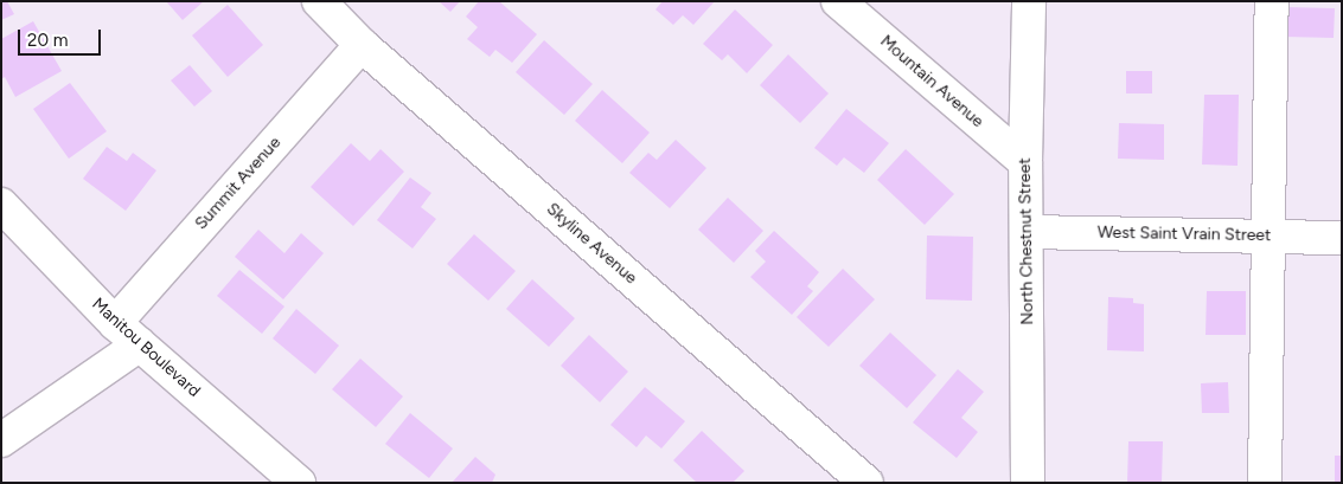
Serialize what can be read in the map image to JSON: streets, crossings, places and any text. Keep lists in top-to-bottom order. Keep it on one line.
{"streets":{"street":["Mountain Avenue","Summit Avenue","West Saint Vrain Street","North Chestnut Street","Skyline Avenue","Manitou Boulevard"]},"crossings":[["Mountain Avenue","North Chestnut Street"],["Summit Avenue","Skyline Avenue"],["Summit Avenue","Manitou Boulevard"],["West Saint Vrain Street","North Chestnut Street"]],"scale_bar":"20 m"}
